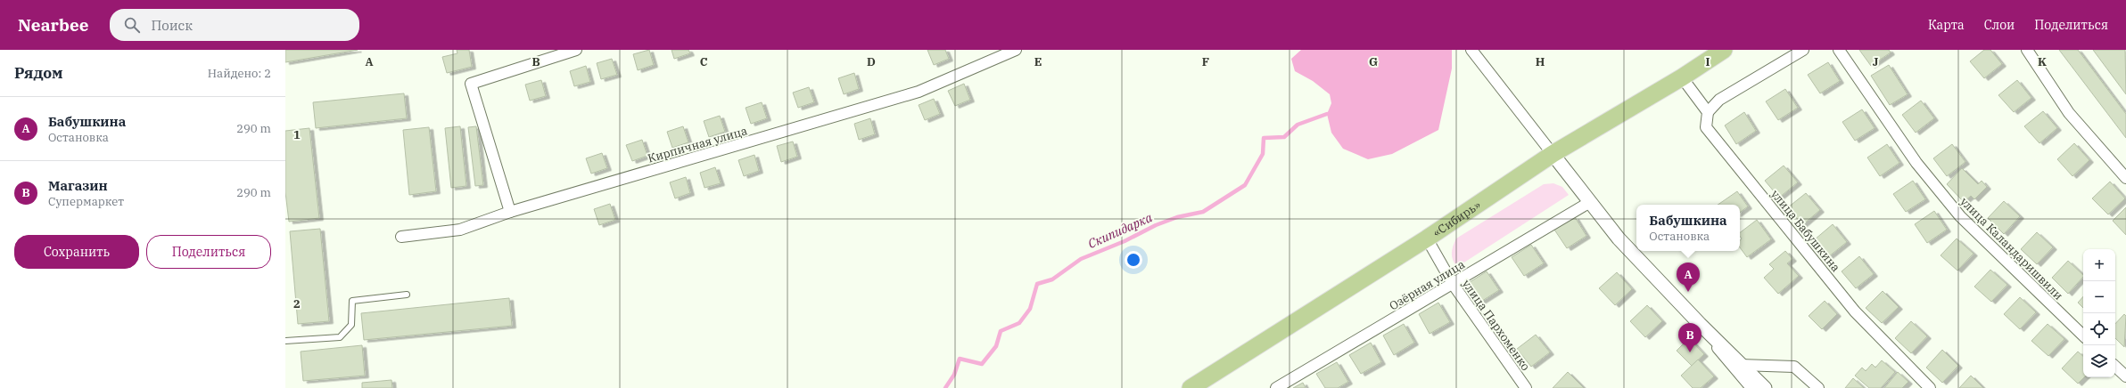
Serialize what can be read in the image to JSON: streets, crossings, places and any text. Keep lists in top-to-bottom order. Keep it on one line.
{"streets":{"main road":["«Сибирь»"],"street":["Кирпичная улица","улица Бабушкина","улица Каландаришвили","Озёрная улица","улица Пархоменко"]},"crossings":[["«Сибирь»","улица Пархоменко"],["Озёрная улица","улица Пархоменко"]],"water":["Скипидарка"],"page":{"header":"Nearbee","search":"Поиск","nav":["Карта","Слои","Поделиться"],"heading":["Рядом","Найдено: 2"],"list":[{"mark":"A","name":"Бабушкина","note":"Остановка","value":"290 m"},{"mark":"B","name":"Магазин","note":"Супермаркет","value":"290 m"}],"popup":["Бабушкина","Остановка"],"buttons":["Сохранить","Поделиться"],"map_buttons":["+","−"],"pins":["A","B"]},"grid":{"columns":["A","B","C","D","E","F","G","H","I","J","K"],"rows":["1","2"]}}
